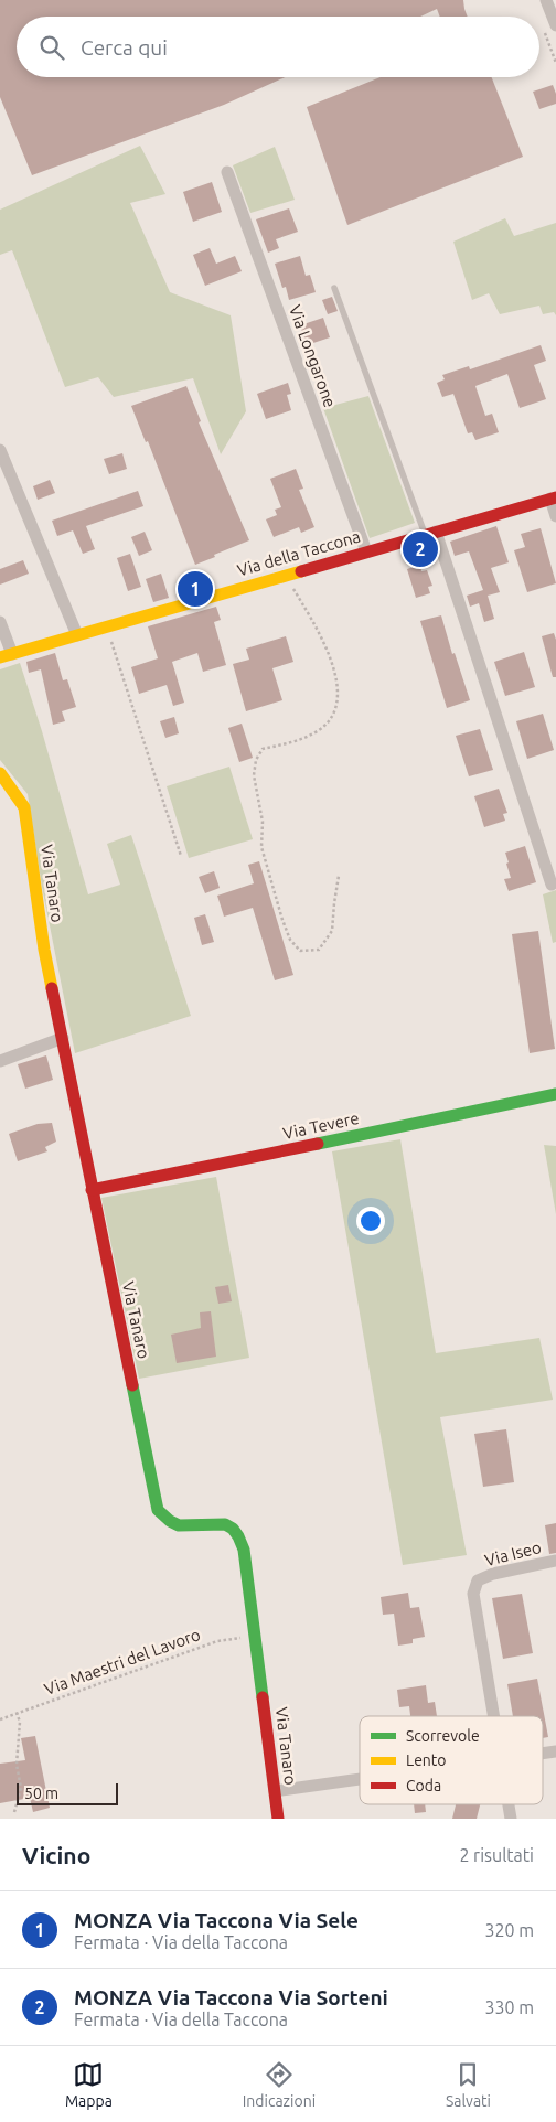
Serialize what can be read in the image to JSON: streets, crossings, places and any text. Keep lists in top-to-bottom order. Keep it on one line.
{"streets":{"street":["Via Longarone","Via della Taccona","Via Tanaro","Via Tevere","Via Iseo"],"path":["Via Maestri del Lavoro"]},"crossings":[["Via Longarone","Via della Taccona"],["Via Tanaro","Via Tevere"],["Via Tanaro","Via Maestri del Lavoro"]],"legend":["Scorrevole","Lento","Coda"],"scale_bar":"50 m","page":{"search":"Cerca qui","pins":["2","1"],"scale":"50 m","heading":["Vicino","2 risultati"],"list":[{"mark":"1","name":"MONZA Via Taccona Via Sele","note":"Fermata · Via della Taccona","value":"320 m"},{"mark":"2","name":"MONZA Via Taccona Via Sorteni","note":"Fermata · Via della Taccona","value":"330 m"}],"nav":["Mappa","Indicazioni","Salvati"]}}
